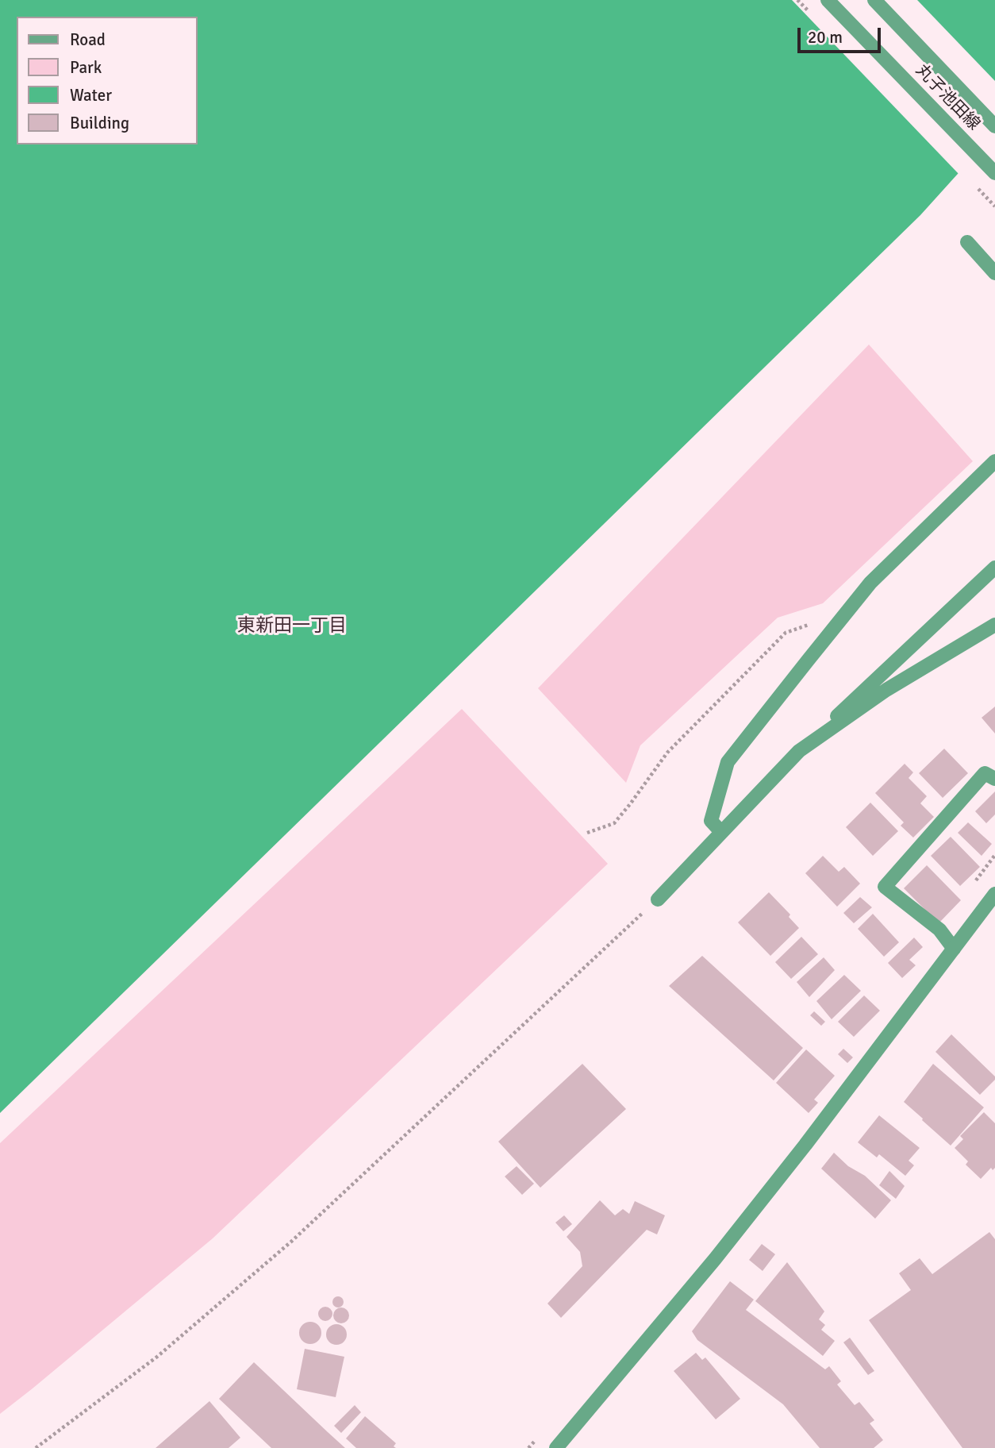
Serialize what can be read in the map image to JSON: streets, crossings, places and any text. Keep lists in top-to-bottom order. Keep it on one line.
{"streets":{"street":["丸子池田線"]},"districts":["東新田一丁目"],"legend":["Road","Park","Water","Building"],"scale_bar":"20 m"}
